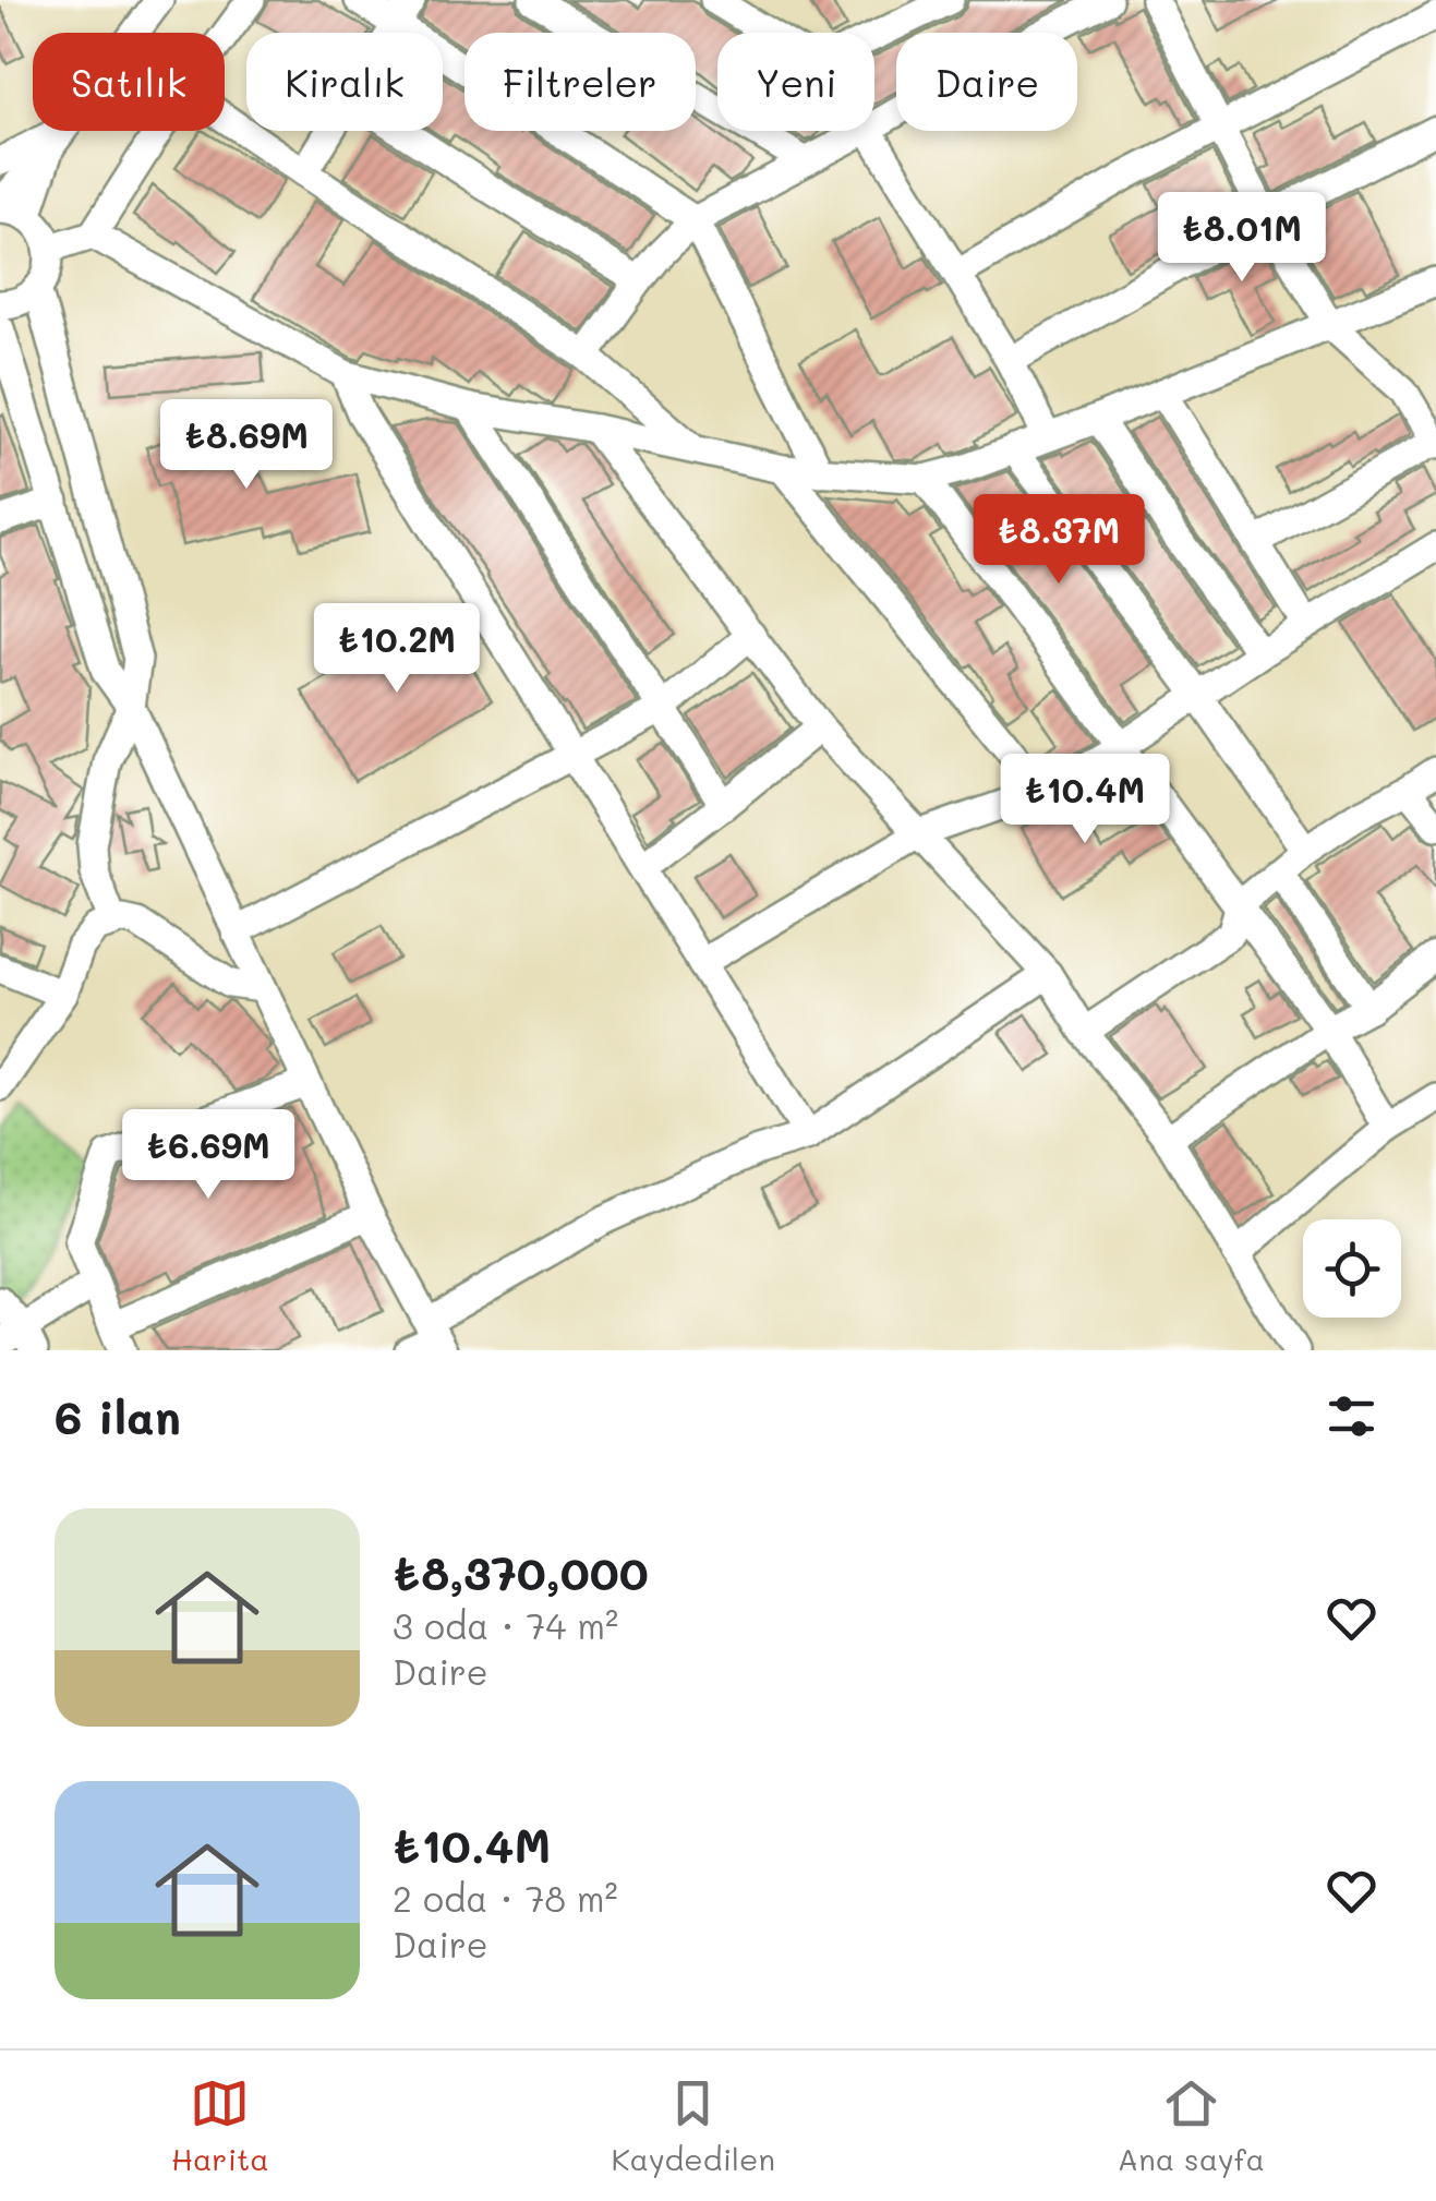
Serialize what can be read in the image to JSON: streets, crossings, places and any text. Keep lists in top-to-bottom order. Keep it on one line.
{"page":{"chip":["Satılık","Kiralık","Filtreler","Yeni","Daire"],"price":["₺8.01M","₺8.69M","₺8.37M","₺10.2M","₺10.4M","₺6.69M"],"heading":"6 ilan","list":[{"name":"₺8,370,000","note":"3 oda · 74 m² · Daire"},{"name":"₺10.4M","note":"2 oda · 78 m² · Daire"}],"tabs":["Harita","Kaydedilen","Ana sayfa"]}}
